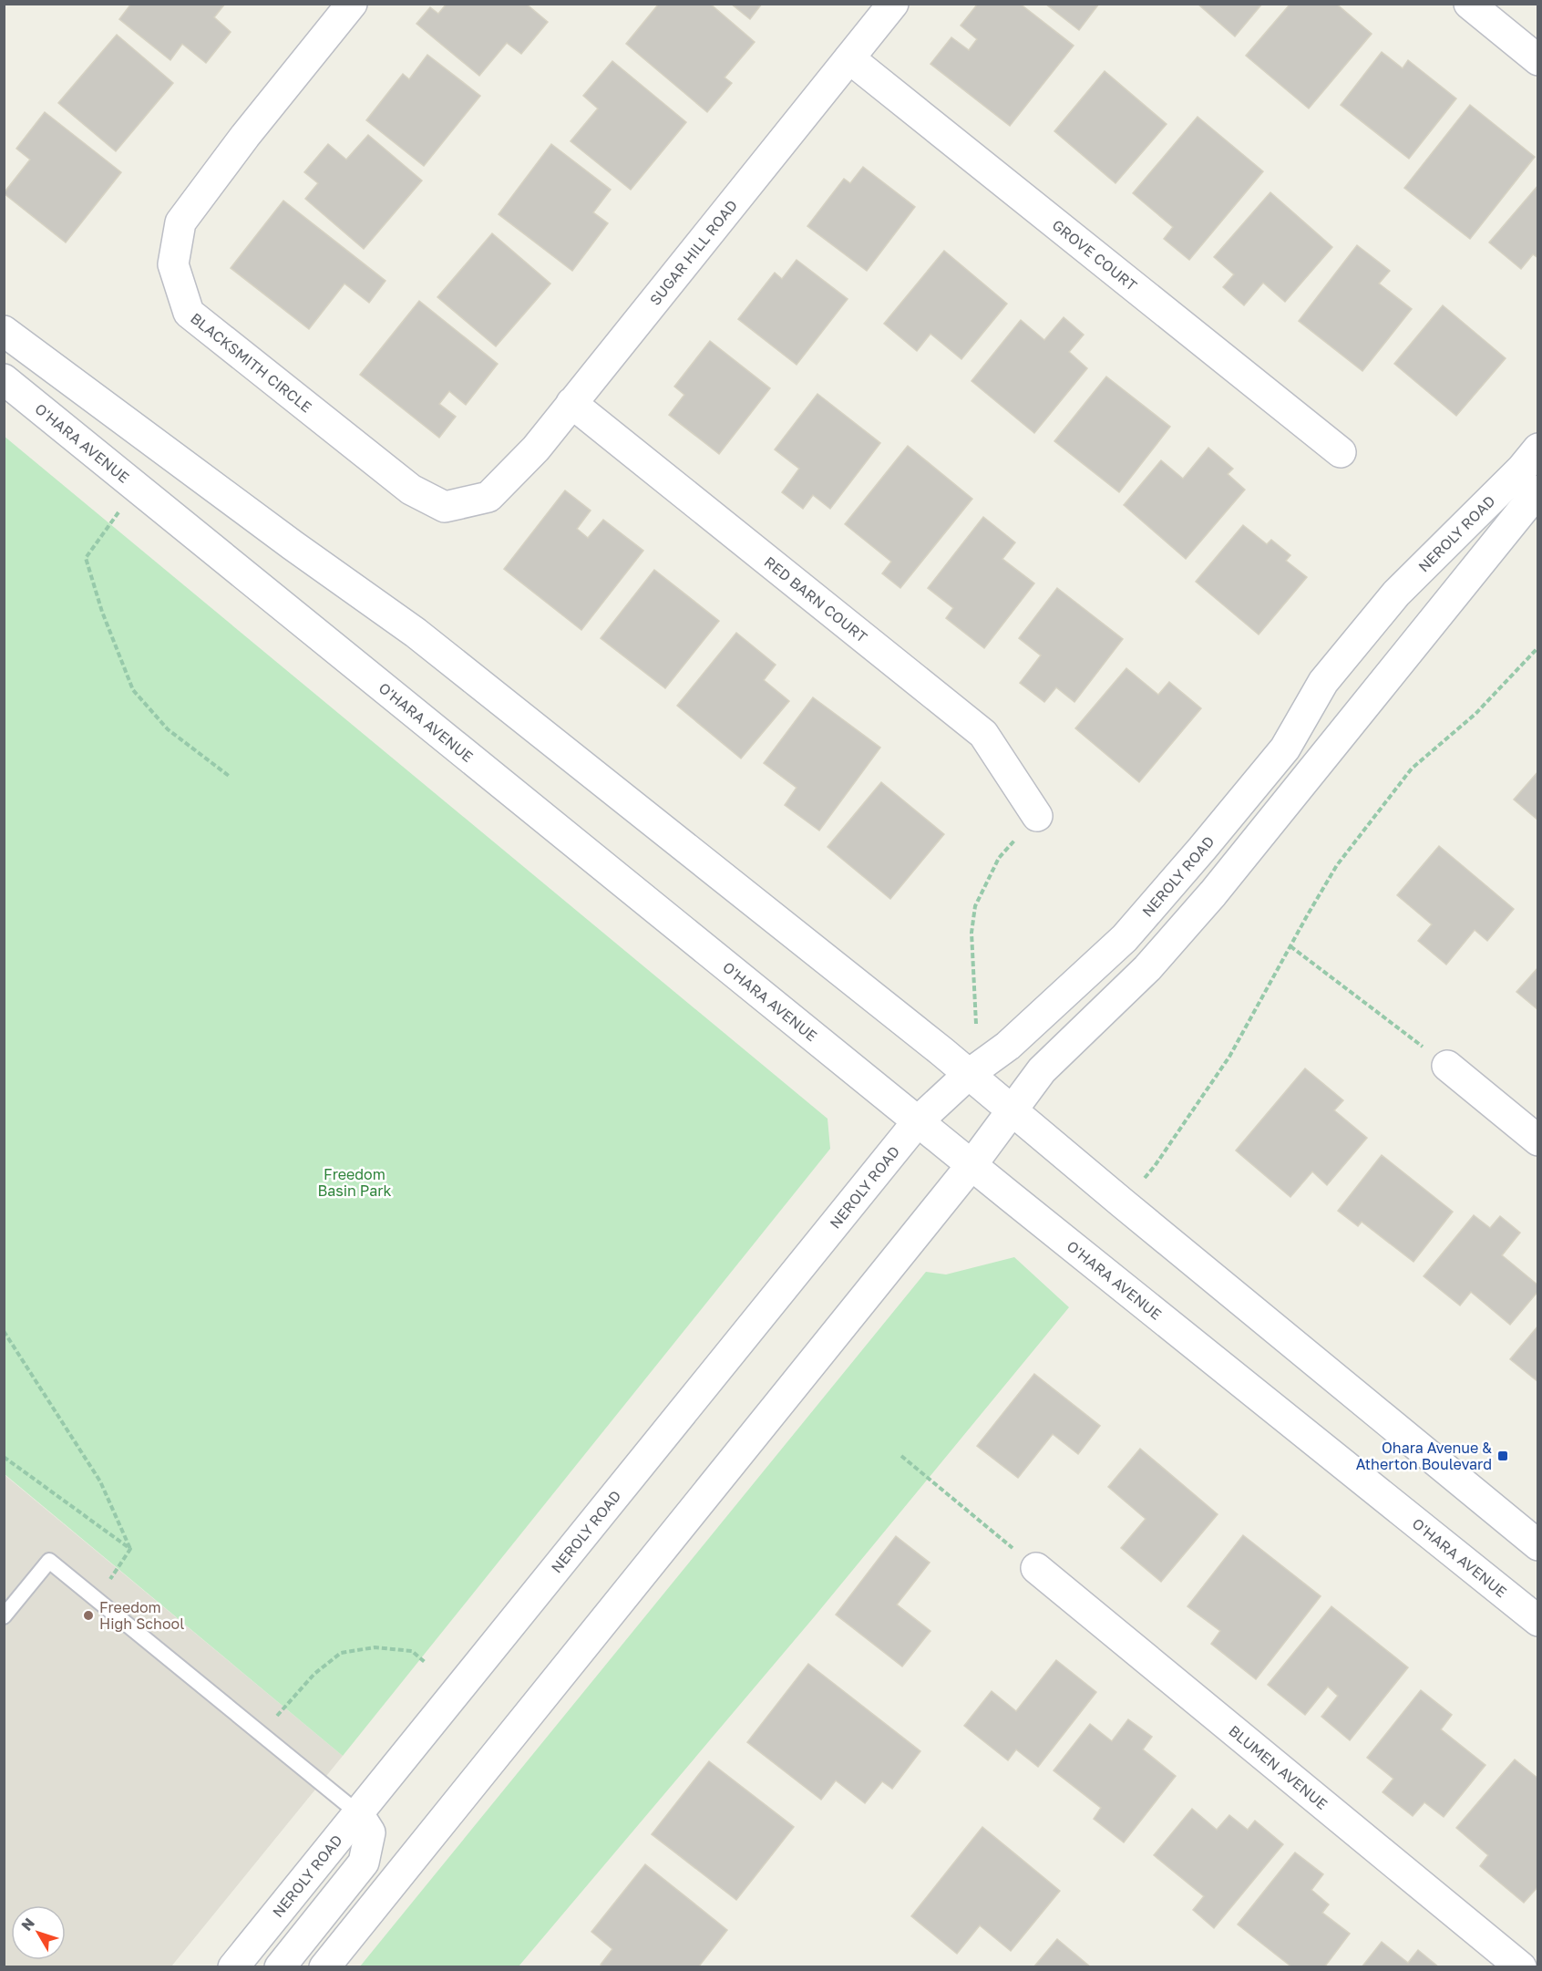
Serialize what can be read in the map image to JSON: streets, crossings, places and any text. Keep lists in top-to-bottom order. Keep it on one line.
{"streets":{"street":["SUGAR HILL ROAD","GROVE COURT","BLACKSMITH CIRCLE","O'HARA AVENUE","NEROLY ROAD","RED BARN COURT","BLUMEN AVENUE"]},"crossings":[["SUGAR HILL ROAD","GROVE COURT"],["SUGAR HILL ROAD","BLACKSMITH CIRCLE"],["SUGAR HILL ROAD","RED BARN COURT"],["O'HARA AVENUE","NEROLY ROAD"]],"parks":["Freedom Basin Park"],"places":{"transit":["Ohara Avenue & Atherton Boulevard"],"other":["Freedom High School"]},"north":"top left"}
